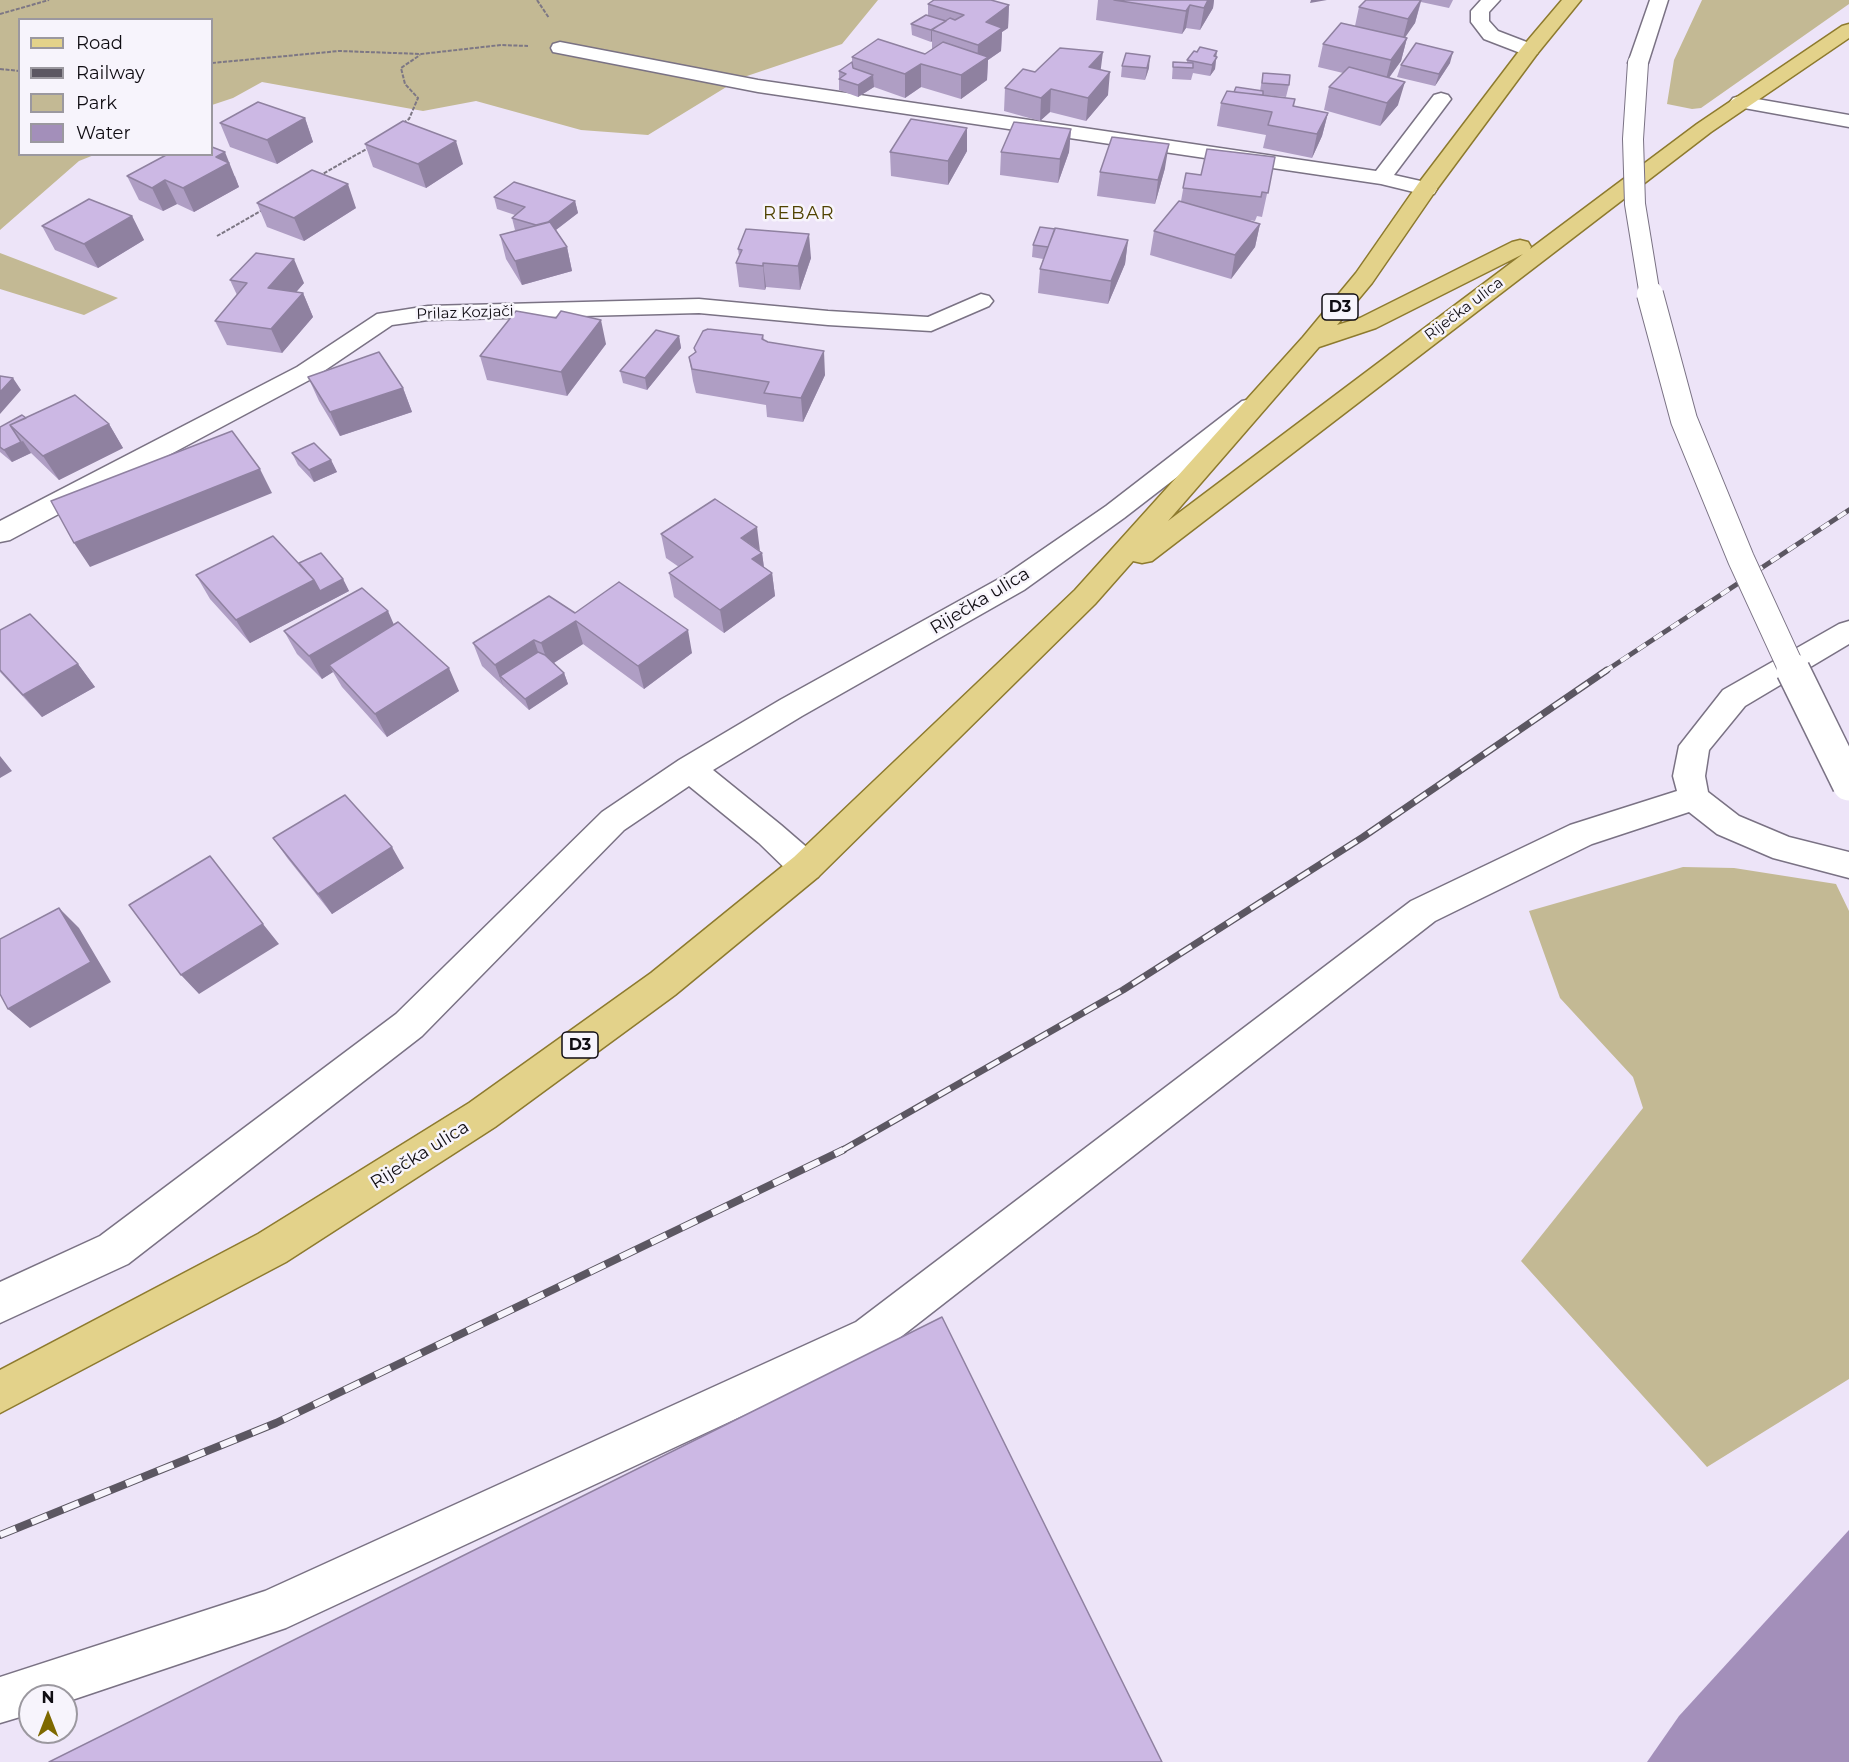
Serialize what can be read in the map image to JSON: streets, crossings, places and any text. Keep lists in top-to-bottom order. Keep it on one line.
{"streets":{"main road":["D3","Riječka ulica"],"street":["Prilaz Kozjači"]},"districts":["REBAR"],"legend":["Road","Railway","Park","Water"],"north":"top"}
